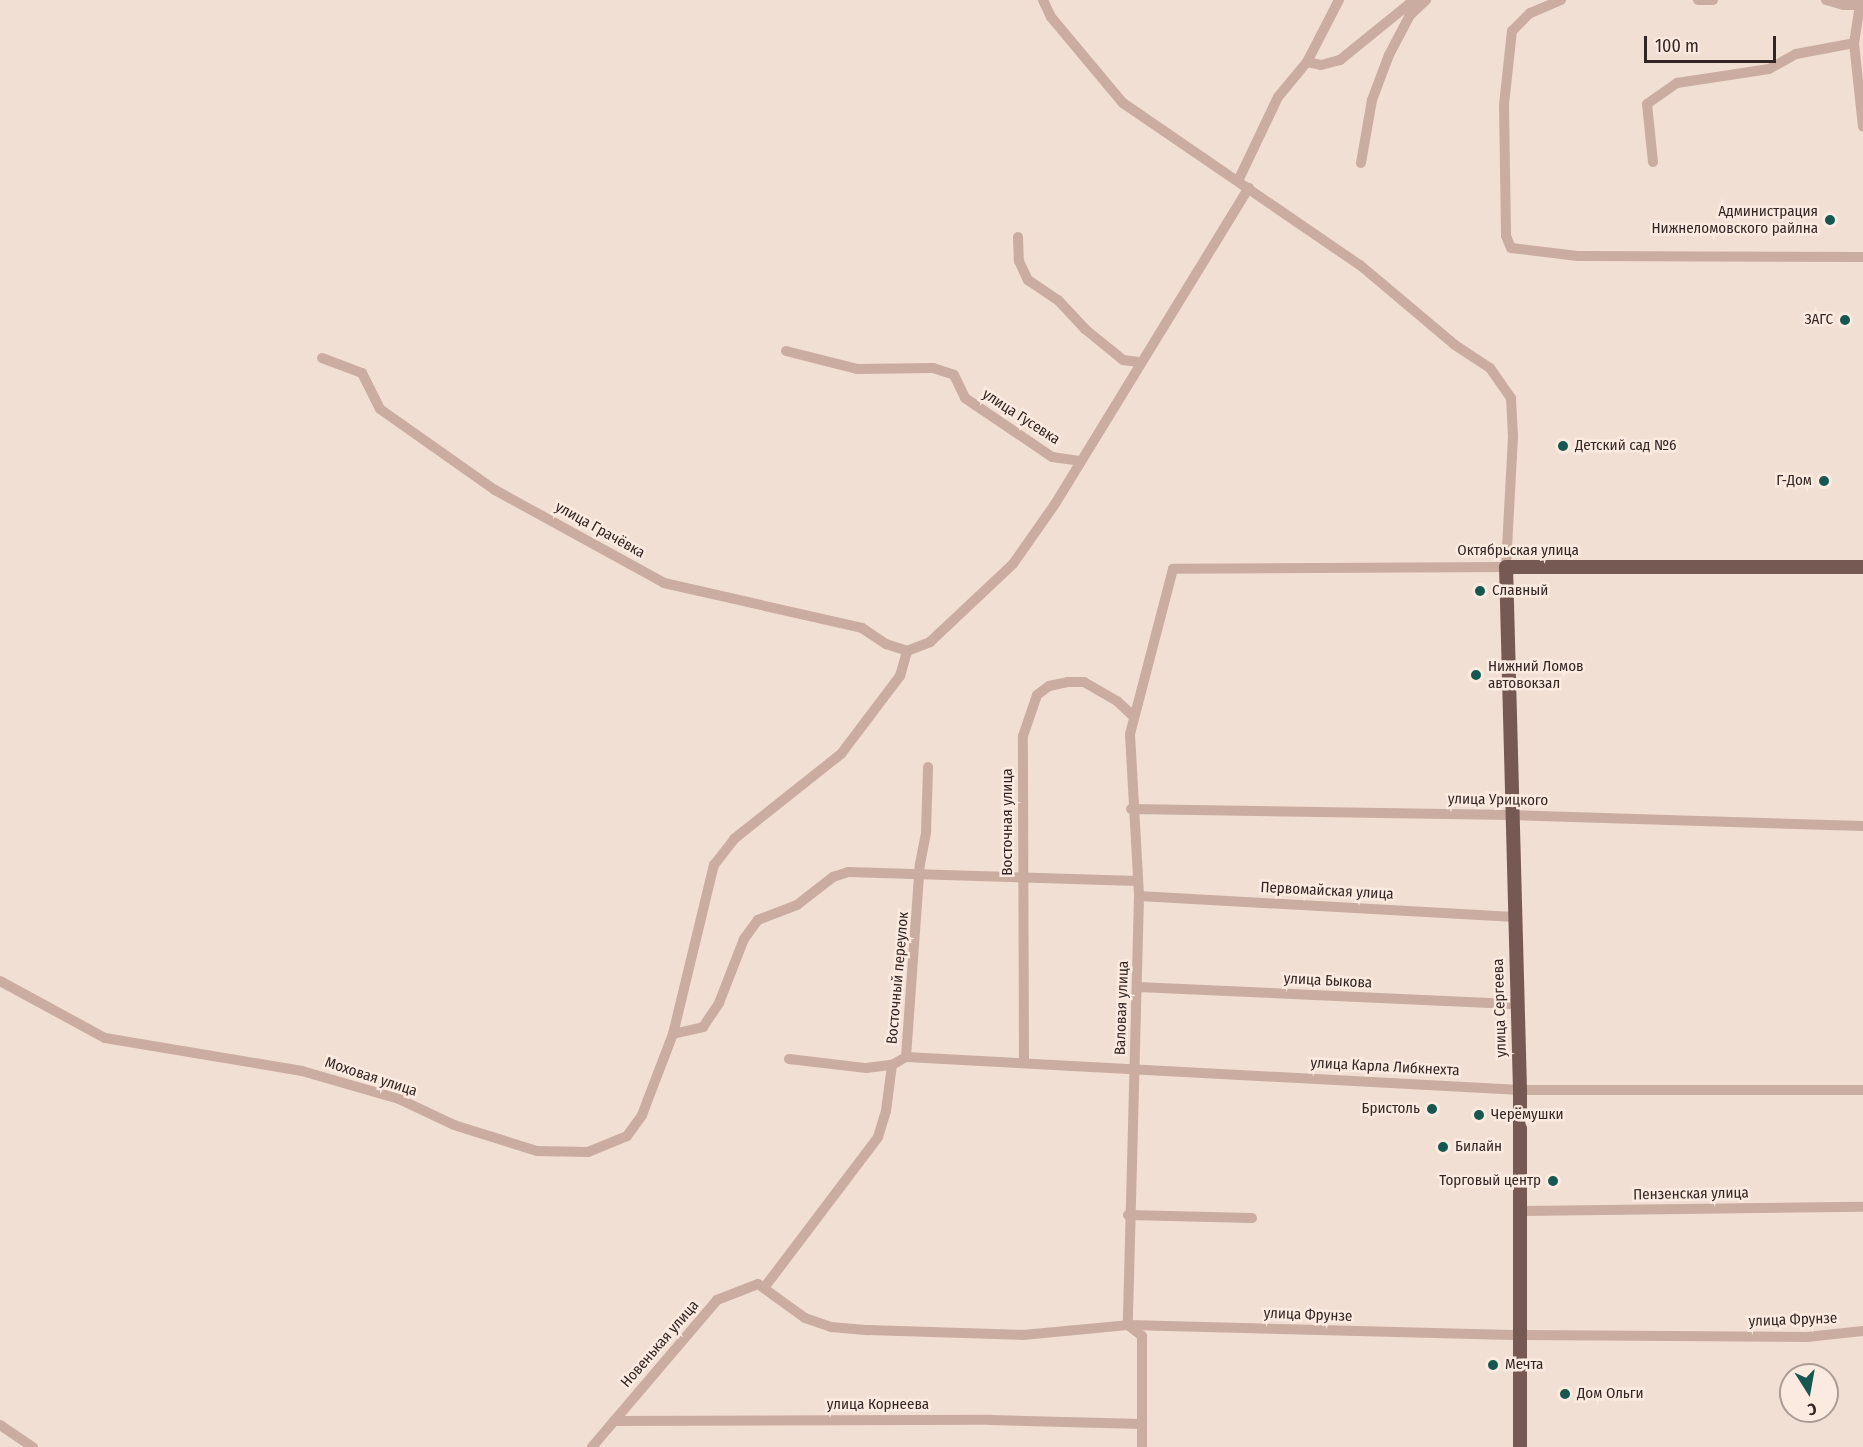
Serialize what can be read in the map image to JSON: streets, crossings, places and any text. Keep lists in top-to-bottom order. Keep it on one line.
{"streets":{"main road":["Октябрьская улица","улица Сергеева"],"street":["улица Гусевка","улица Грачёвка","улица Урицкого","Восточная улица","Первомайская улица","Восточный переулок","улица Быкова","Валовая улица","улица Карла Либкнехта","Моховая улица","Пензенская улица","улица Фрунзе","Новенькая улица","улица Корнеева"]},"crossings":[["улица Грачёвка","Моховая улица"],["Октябрьская улица","Валовая улица"],["Октябрьская улица","улица Сергеева"],["улица Урицкого","Валовая улица"],["улица Урицкого","улица Сергеева"],["Восточная улица","Валовая улица"],["Восточная улица","улица Карла Либкнехта"],["Первомайская улица","Валовая улица"],["Первомайская улица","улица Сергеева"],["Восточный переулок","улица Карла Либкнехта"],["Восточный переулок","улица Фрунзе"],["Восточный переулок","Новенькая улица"],["улица Быкова","Валовая улица"],["улица Быкова","улица Сергеева"],["Валовая улица","улица Карла Либкнехта"],["Валовая улица","улица Фрунзе"],["улица Сергеева","улица Карла Либкнехта"],["улица Сергеева","Пензенская улица"],["улица Сергеева","улица Фрунзе"],["улица Фрунзе","Новенькая улица"],["Новенькая улица","улица Корнеева"]],"places":["Администрация Нижнеломовского райлна","ЗАГС","Детский сад №6","Г-Дом","Славный","Нижний Ломов автовокзал","Бристоль","Черёмушки","Билайн","Торговый центр","Мечта","Дом Ольги"],"scale_bar":"100 m","north":"bottom"}
